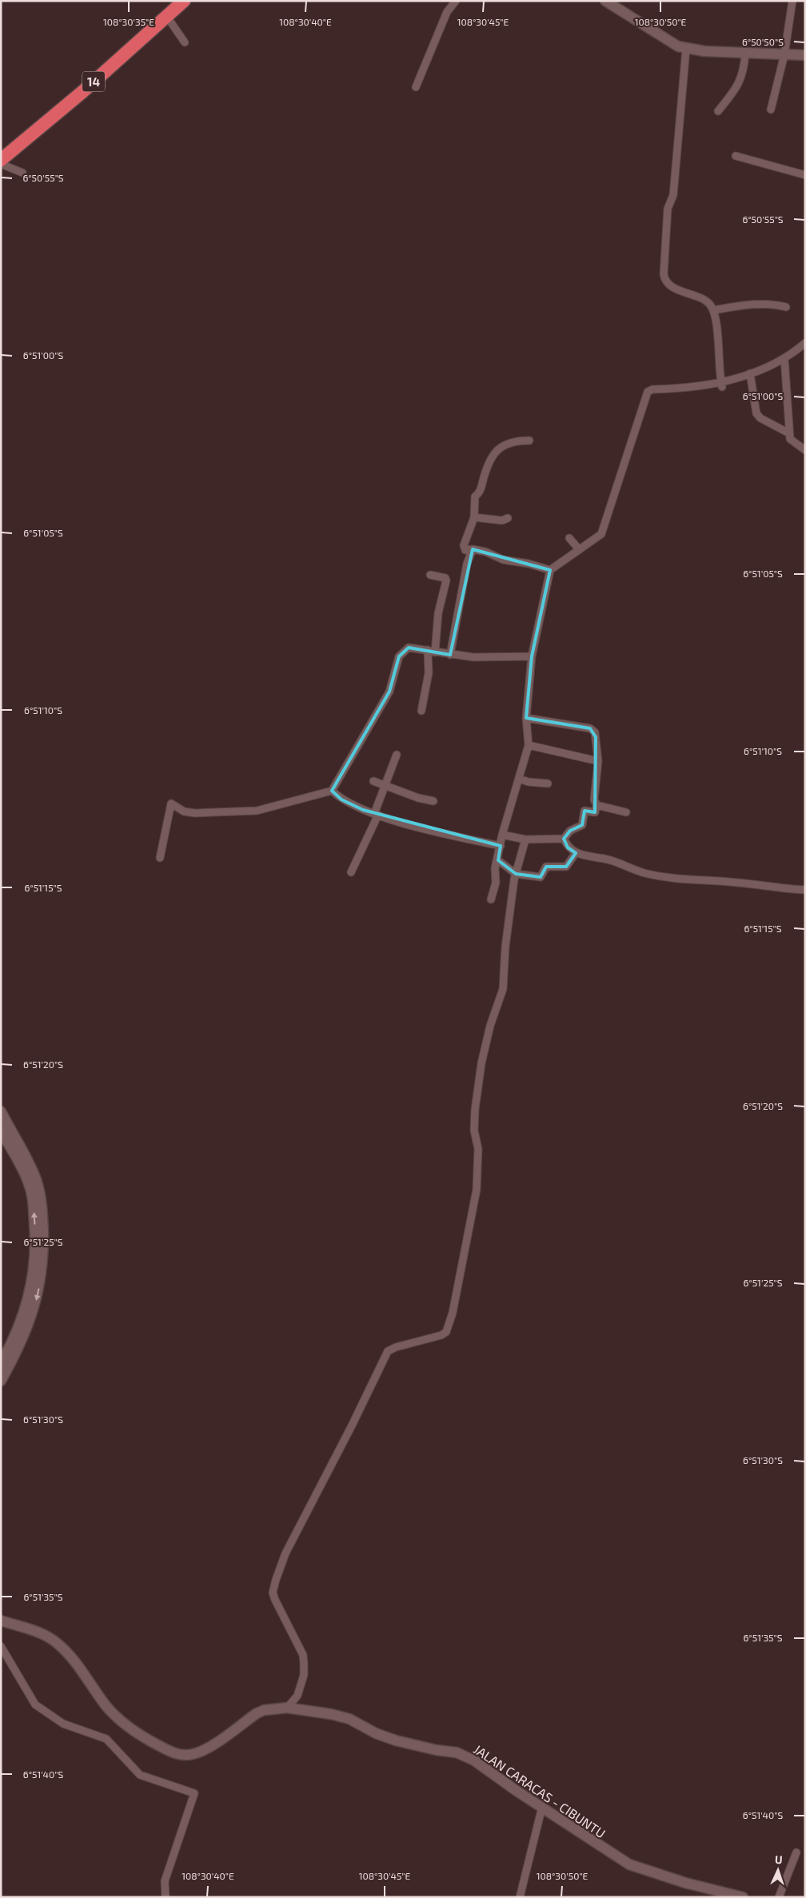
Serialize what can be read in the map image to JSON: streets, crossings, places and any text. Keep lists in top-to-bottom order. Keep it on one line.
{"streets":{"highway":["14"],"street":["JALAN CARACAS - CIBUNTU"]},"north":"top","coordinates":["108°30'35\"E","108°30'40\"E","108°30'45\"E","108°30'50\"E","6°50'50\"S","6°50'55\"S","6°51'00\"S","6°51'05\"S","6°51'10\"S","6°51'15\"S","6°51'20\"S","6°51'25\"S","6°51'30\"S","6°51'35\"S","6°51'40\"S"]}
